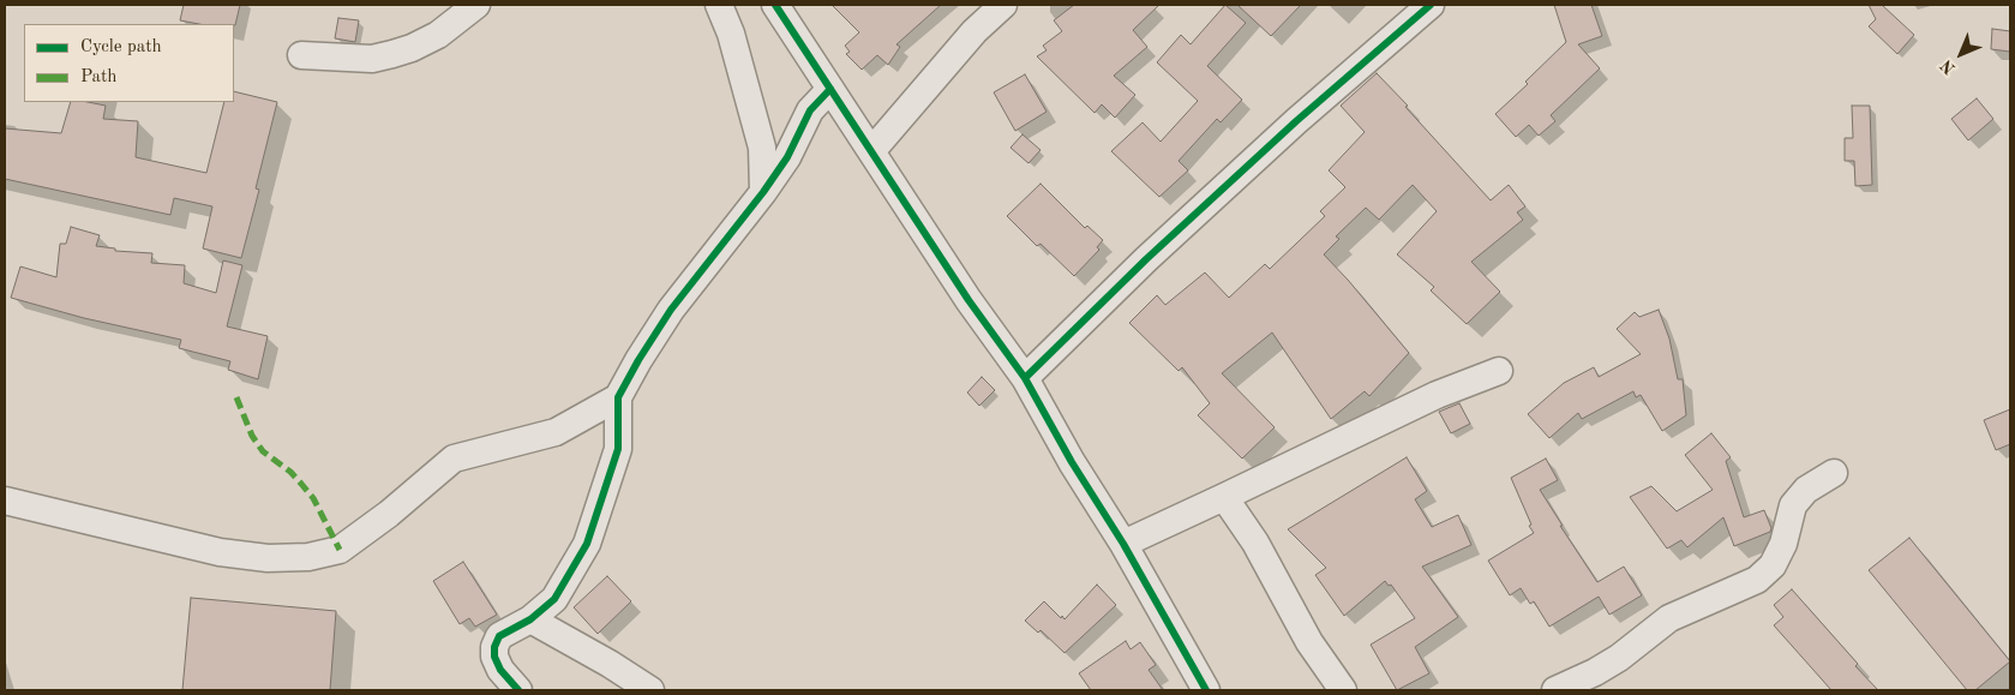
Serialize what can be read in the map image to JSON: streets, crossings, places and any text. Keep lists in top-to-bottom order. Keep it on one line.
{"legend":["Cycle path","Path"],"north":"bottom left"}
